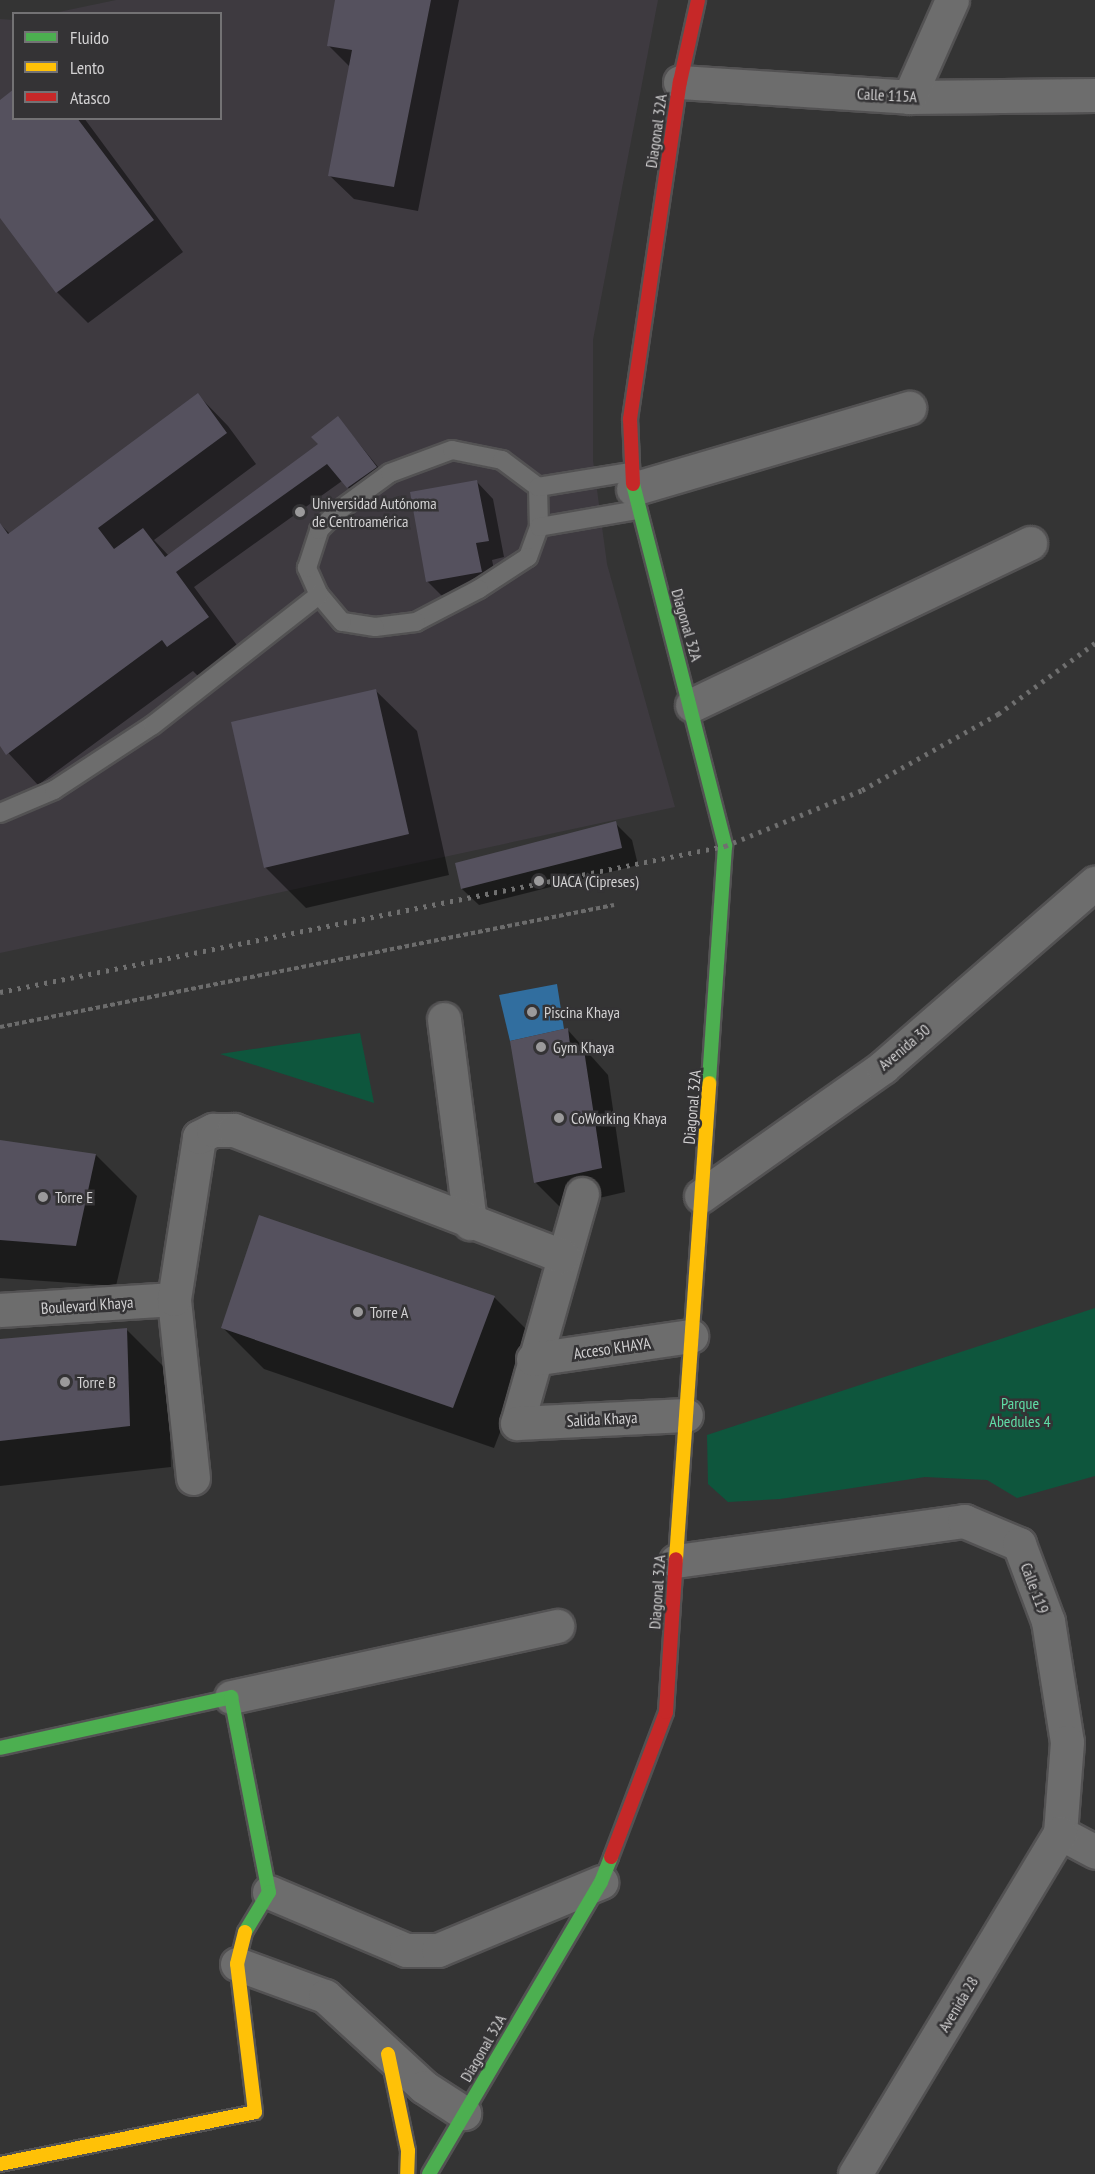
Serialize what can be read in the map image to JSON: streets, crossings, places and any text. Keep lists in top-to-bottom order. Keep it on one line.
{"streets":{"street":["Calle 115A","Diagonal 32A","Avenida 30","Boulevard Khaya","Acceso KHAYA","Salida Khaya","Calle 119","Avenida 28"]},"crossings":[["Calle 115A","Diagonal 32A"],["Diagonal 32A","Avenida 30"],["Diagonal 32A","Acceso KHAYA"],["Diagonal 32A","Salida Khaya"],["Diagonal 32A","Calle 119"],["Acceso KHAYA","Salida Khaya"],["Calle 119","Avenida 28"]],"parks":["Parque Abedules 4"],"places":["Universidad Autónoma de Centroamérica","UACA (Cipreses)","Piscina Khaya","Gym Khaya","CoWorking Khaya","Torre E","Torre A","Torre B"],"legend":["Fluido","Lento","Atasco"]}
